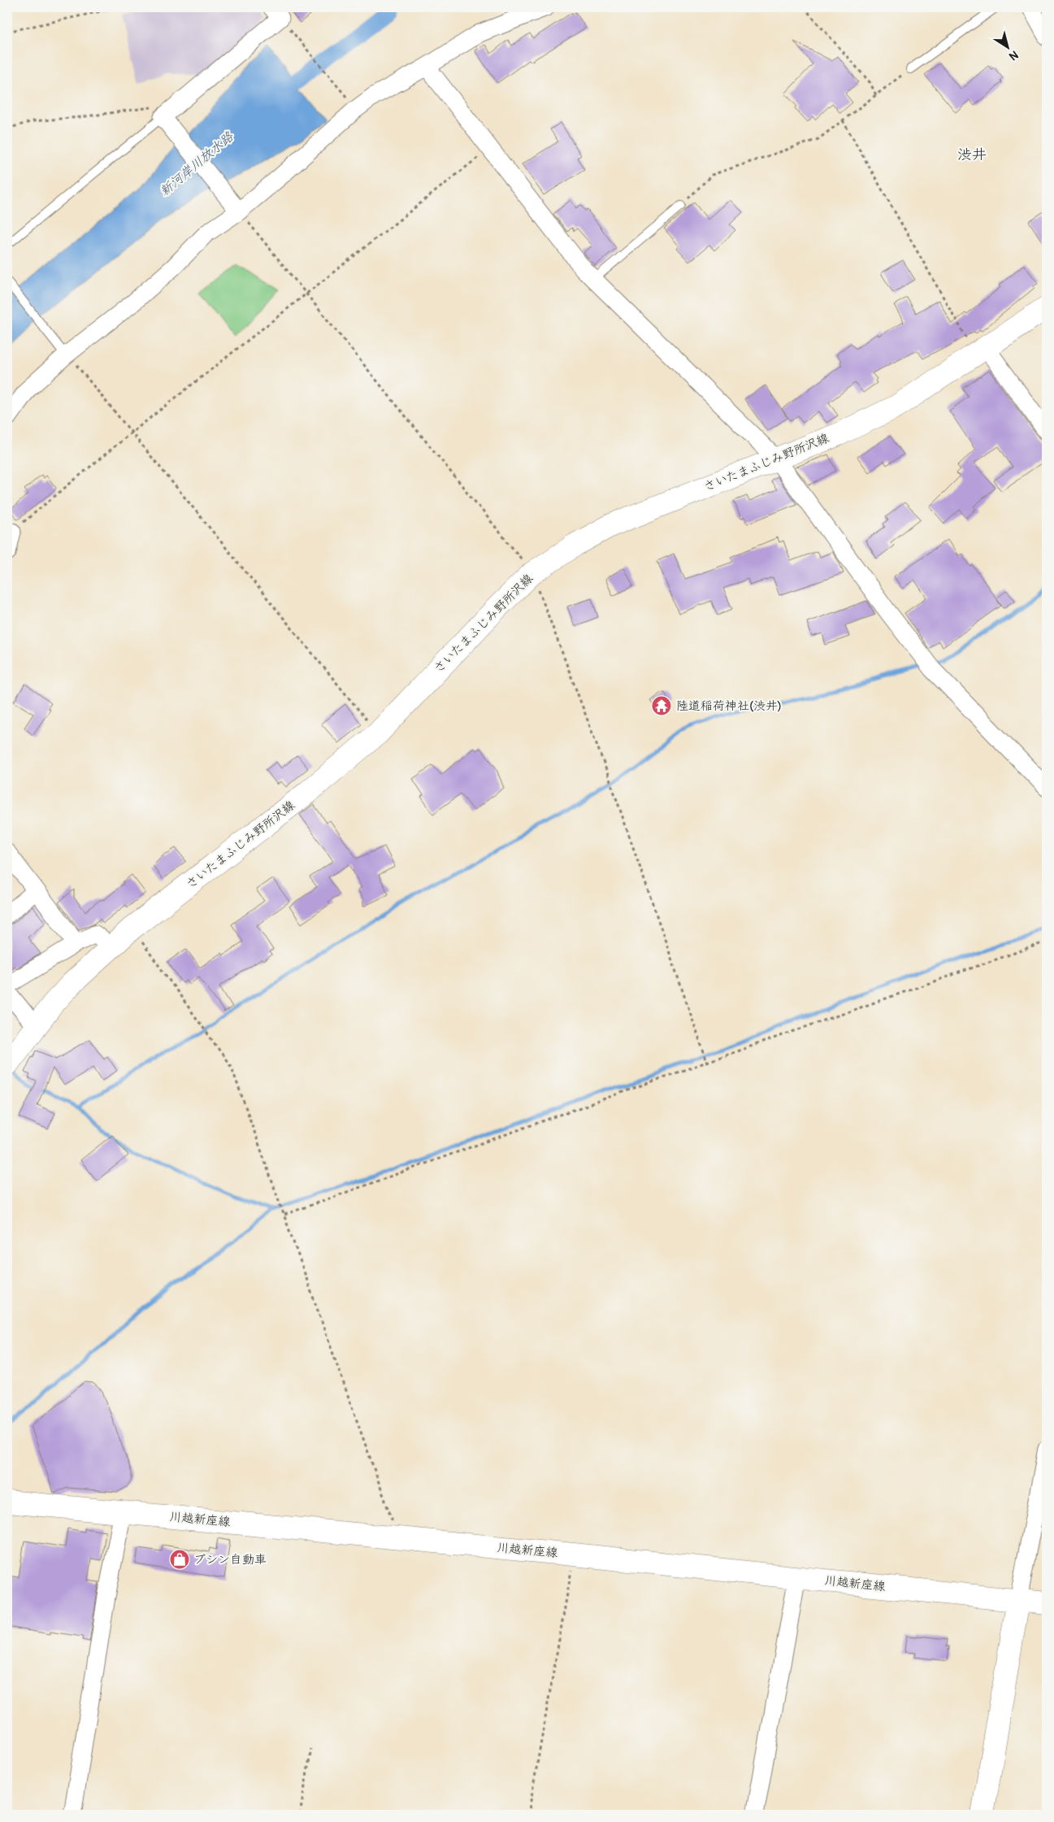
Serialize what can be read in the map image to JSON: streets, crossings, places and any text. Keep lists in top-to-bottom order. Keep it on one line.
{"streets":{"main road":["さいたまふじみ野所沢線","川越新座線"]},"districts":["渋井"],"water":["新河岸川放水路"],"places":{"temple":["陸道稲荷神社(渋井)"],"shop":["ブシン自動車"]},"north":"bottom right"}
